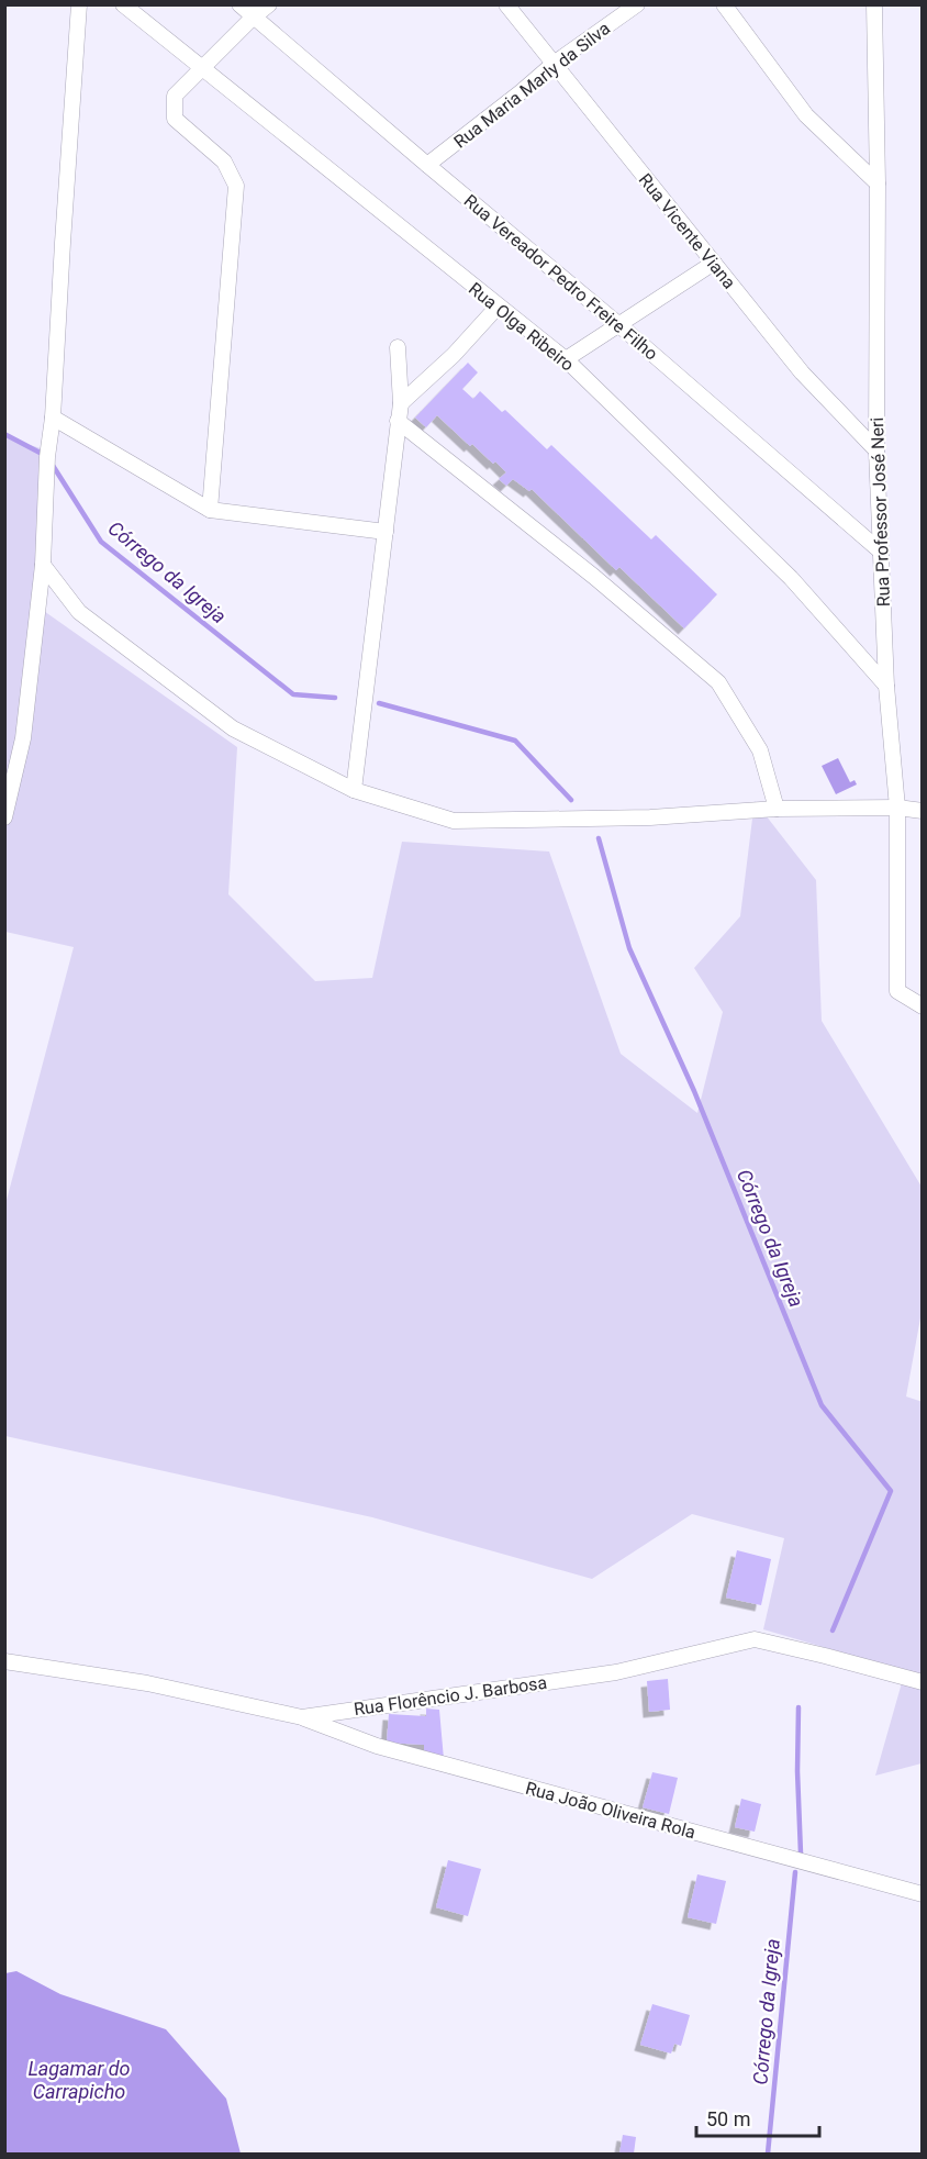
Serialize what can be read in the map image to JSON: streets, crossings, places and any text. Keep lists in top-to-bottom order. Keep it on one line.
{"streets":{"street":["Rua Maria Marly da Silva","Rua Vicente Viana","Rua Vereador Pedro Freire Filho","Rua Olga Ribeiro","Rua Professor José Neri","Rua Florêncio J. Barbosa","Rua João Oliveira Rola"]},"crossings":[["Rua Maria Marly da Silva","Rua Vicente Viana"],["Rua Maria Marly da Silva","Rua Vereador Pedro Freire Filho"],["Rua Vicente Viana","Rua Professor José Neri"],["Rua Vereador Pedro Freire Filho","Rua Professor José Neri"],["Rua Olga Ribeiro","Rua Professor José Neri"],["Rua Florêncio J. Barbosa","Rua João Oliveira Rola"]],"water":["Córrego da Igreja","Lagamar do Carrapicho"],"scale_bar":"50 m"}
